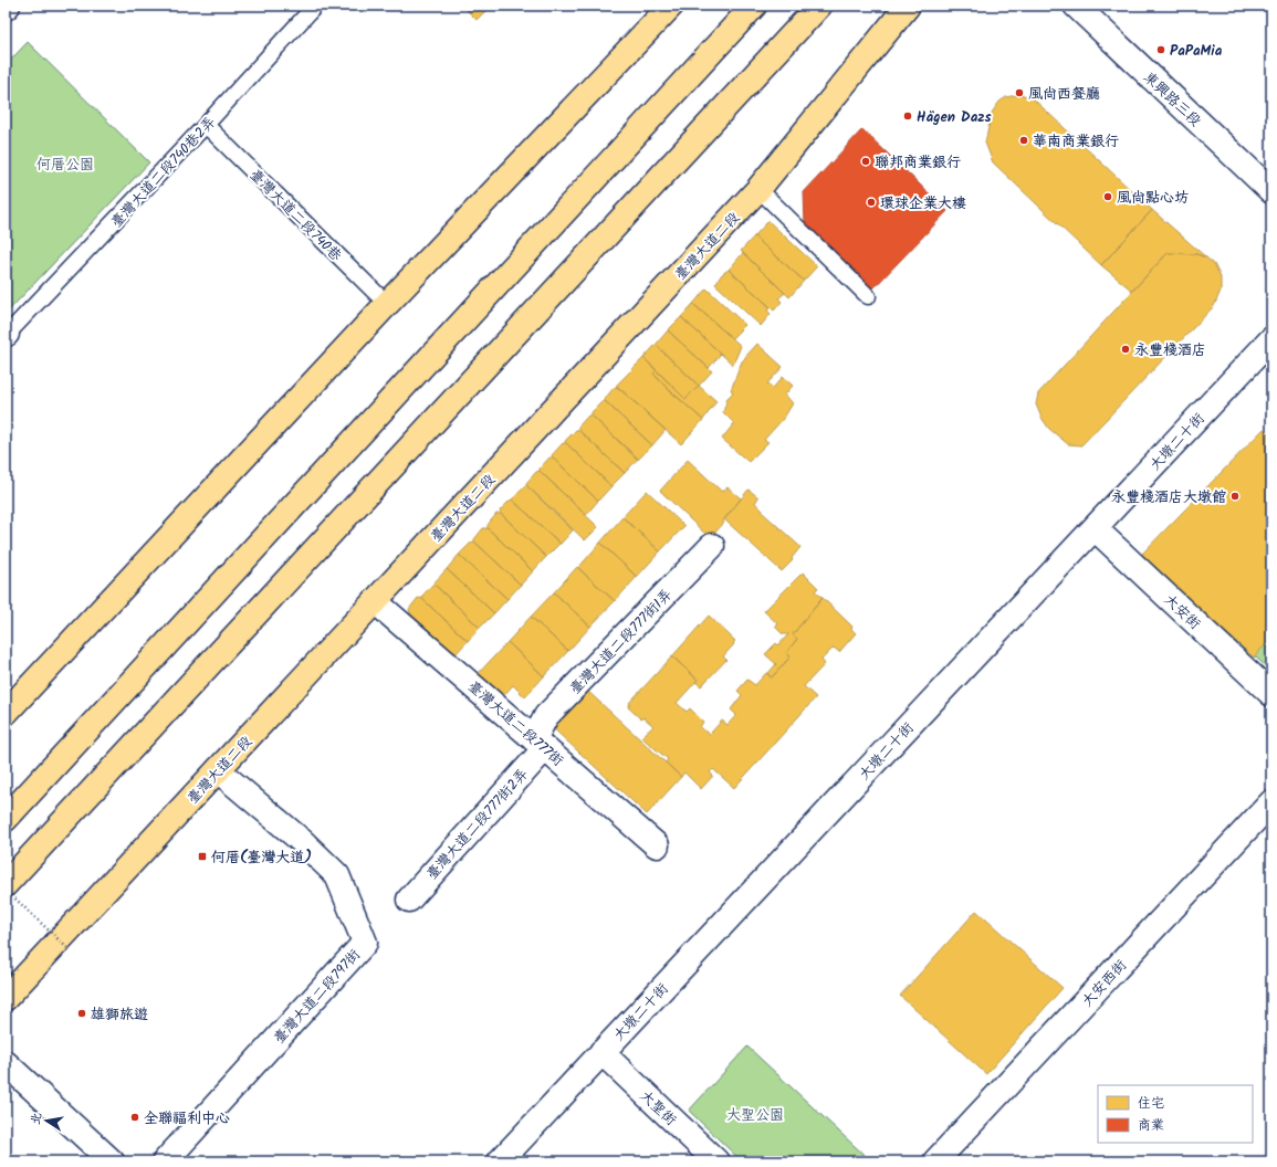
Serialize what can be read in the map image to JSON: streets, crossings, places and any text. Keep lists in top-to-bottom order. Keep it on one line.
{"streets":{"main road":["臺灣大道二段"],"street":["東興路三段","大墩二十街","大安街","臺灣大道二段777街1弄","臺灣大道二段777街","臺灣大道二段777街2弄","大安西街","臺灣大道二段797街","大聖街"],"lane":["臺灣大道二段740巷2弄","臺灣大道二段740巷"]},"crossings":[["臺灣大道二段740巷2弄","臺灣大道二段740巷"],["臺灣大道二段","臺灣大道二段777街"],["臺灣大道二段","臺灣大道二段797街"],["大墩二十街","大安街"],["大墩二十街","大聖街"],["臺灣大道二段777街1弄","臺灣大道二段777街"],["臺灣大道二段777街1弄","臺灣大道二段777街2弄"],["臺灣大道二段777街","臺灣大道二段777街2弄"]],"parks":["何厝公園","大聖公園"],"places":{"other":["PaPaMia","風尚西餐廳","Hägen Dazs","華南商業銀行","聯邦商業銀行","風尚點心坊","環球企業大樓","永豐棧酒店","永豐棧酒店大墩館","雄獅旅遊","全聯福利中心"],"transit":["何厝(臺灣大道)"]},"legend":["住宅","商業"],"north":"left"}
